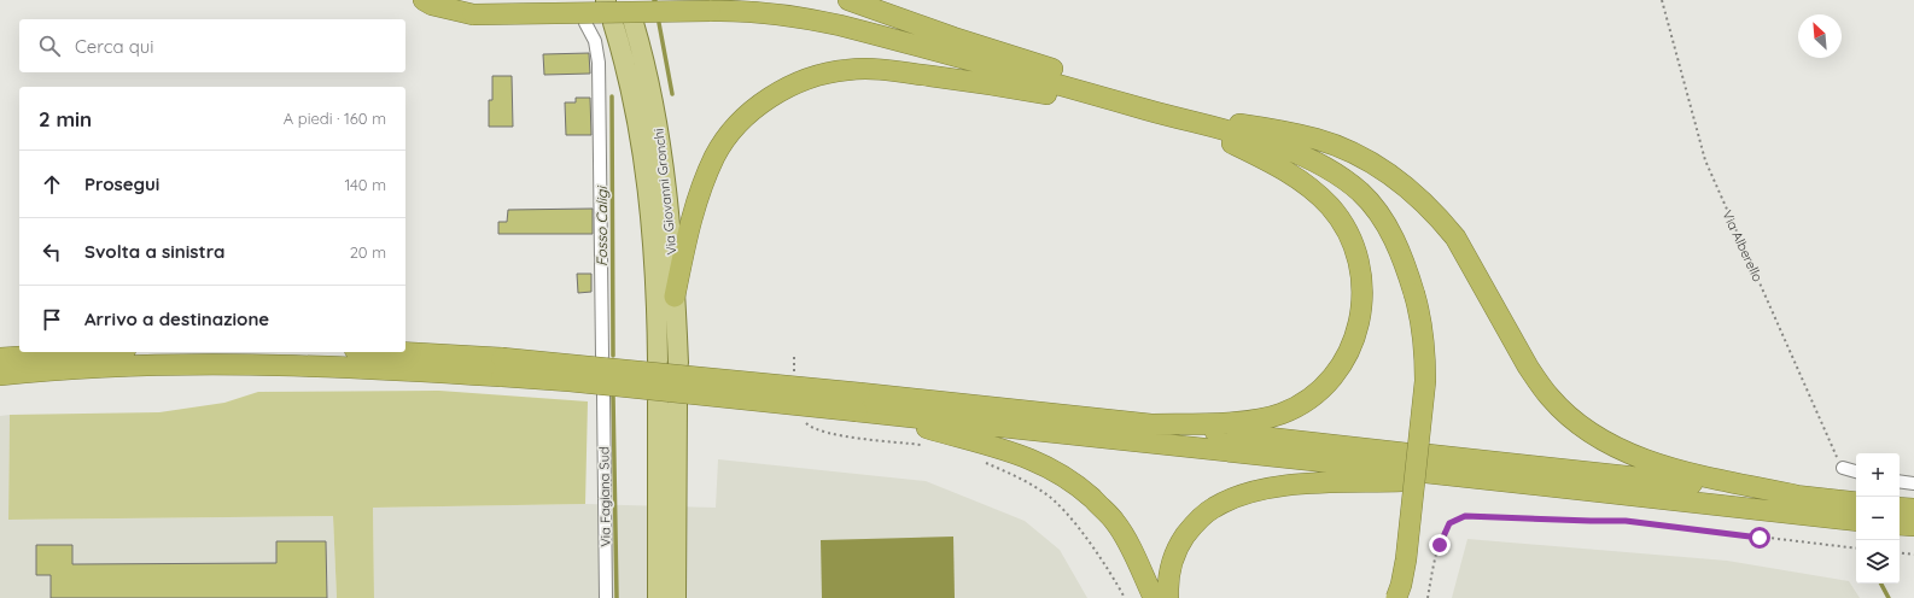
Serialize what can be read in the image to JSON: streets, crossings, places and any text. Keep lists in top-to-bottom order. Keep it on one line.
{"streets":{"main road":["Via Giovanni Gronchi"],"street":["Via Fagiana Sud"],"path":["Via Alberello"]},"water":["Fosso Caligi"],"north":"top left","page":{"search":"Cerca qui","heading":["2 min","A piedi · 160 m"],"list":[["Prosegui","140 m"],["Svolta a sinistra","20 m"],"Arrivo a destinazione"],"map_buttons":["+","−"]}}
